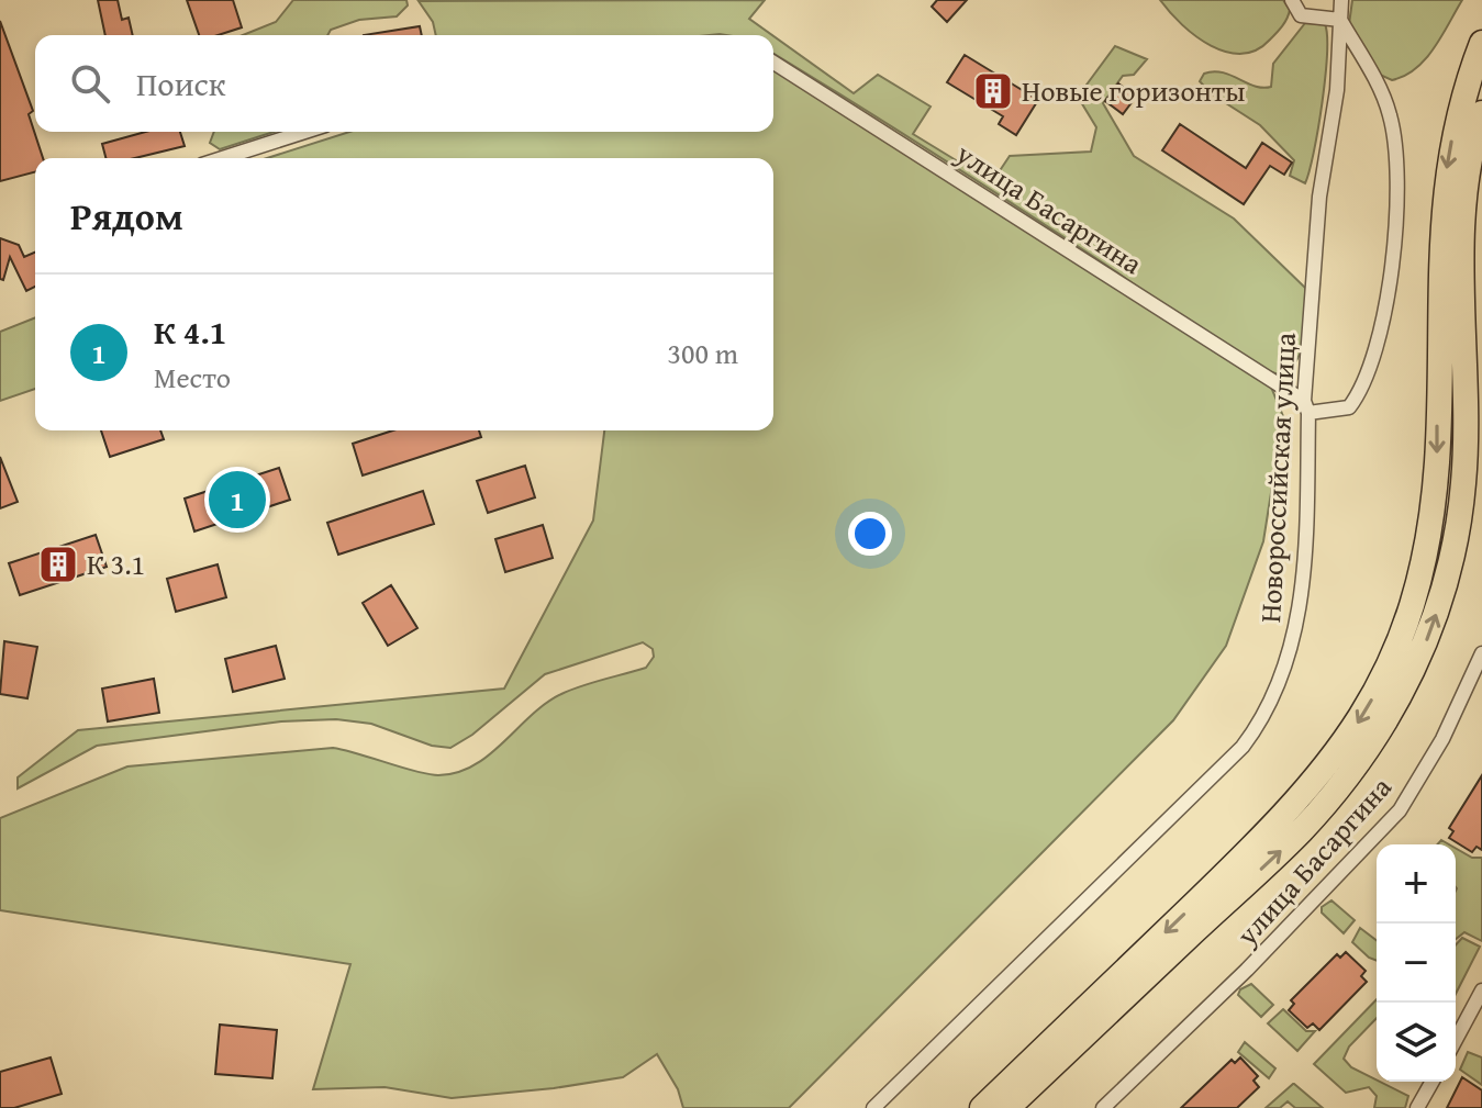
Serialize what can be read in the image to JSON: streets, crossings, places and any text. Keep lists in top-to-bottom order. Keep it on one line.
{"streets":{"street":["улица Басаргина","Новороссийская улица"]},"crossings":[["улица Басаргина","Новороссийская улица"]],"places":{"building":["Новые горизонты","К 3.1"]},"page":{"search":"Поиск","heading":"Рядом","list":[{"mark":"1","name":"К 4.1","note":"Место","value":"300 m"}],"pins":"1","map_buttons":["+","−"]}}
